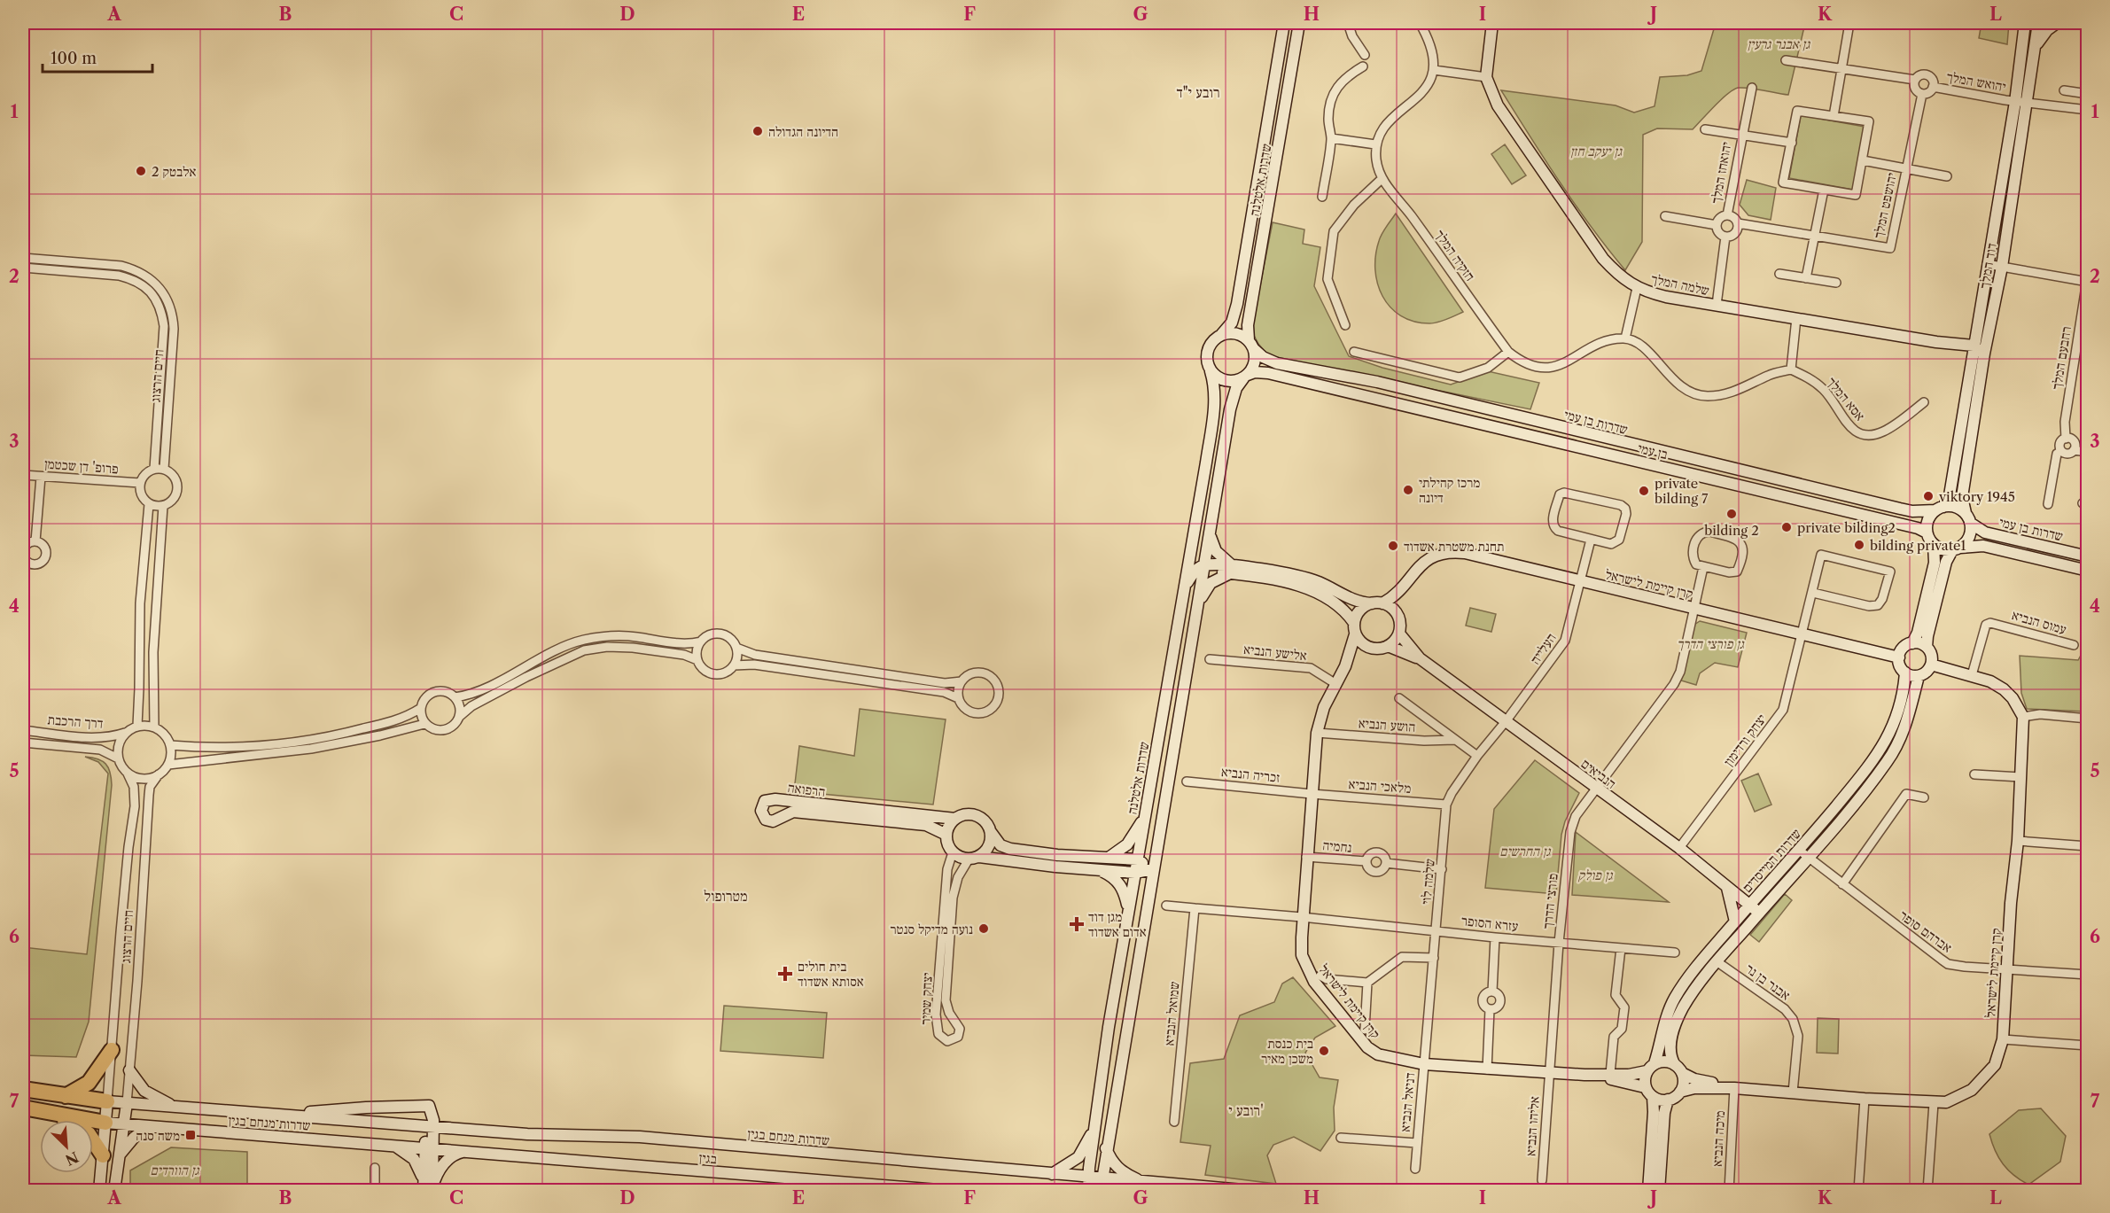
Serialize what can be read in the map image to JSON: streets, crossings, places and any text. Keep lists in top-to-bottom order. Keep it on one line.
{"streets":{"street":["יהואש המלך","יהואחז המלך","שדרות אלטלנה","יהושפט המלך","חזקיה המלך","דוד המלך","שלמה המלך","רחבעם המלך","חיים הרצוג","אסא המלך","שדרות בן עמי","בן עמי","פרופ' דן שכטמן","קרן קיימת לישראל","עמוס הנביא","העלייה","אלישע הנביא","דרך הרכבת","הושע הנביא","יצחק ורדימון","הנביאים","זכריה הנביא","מלאכי הנביא","הרפואה","נחמיה","שדרות המייסדים","שלמה לוי","פורצי הדרך","עזרא הסופר","אברהם סופר","אבנר בן נר","יצחק שמיר","שמואל הנביא","דניאל הנביא","שדרות מנחם בגין","אליהו הנביא","מיכה הנביא","בגין"]},"crossings":[["יהואש המלך","יהושפט המלך"],["יהואש המלך","דוד המלך"],["יהואחז המלך","יהושפט המלך"],["שדרות אלטלנה","שדרות בן עמי"],["שדרות אלטלנה","בן עמי"],["שדרות אלטלנה","שדרות מנחם בגין"],["דוד המלך","שלמה המלך"],["דוד המלך","רחבעם המלך"],["דוד המלך","שדרות בן עמי"],["דוד המלך","בן עמי"],["חיים הרצוג","פרופ' דן שכטמן"],["חיים הרצוג","דרך הרכבת"],["חיים הרצוג","שדרות מנחם בגין"],["שדרות בן עמי","בן עמי"],["קרן קיימת לישראל","העלייה"],["קרן קיימת לישראל","אלישע הנביא"],["קרן קיימת לישראל","הושע הנביא"],["קרן קיימת לישראל","יצחק ורדימון"],["קרן קיימת לישראל","הנביאים"],["קרן קיימת לישראל","זכריה הנביא"],["קרן קיימת לישראל","מלאכי הנביא"],["קרן קיימת לישראל","נחמיה"],["קרן קיימת לישראל","שדרות המייסדים"],["קרן קיימת לישראל","שלמה לוי"],["קרן קיימת לישראל","פורצי הדרך"],["קרן קיימת לישראל","עזרא הסופר"],["קרן קיימת לישראל","אברהם סופר"],["קרן קיימת לישראל","אבנר בן נר"],["קרן קיימת לישראל","דניאל הנביא"],["קרן קיימת לישראל","אליהו הנביא"],["קרן קיימת לישראל","מיכה הנביא"],["העלייה","הנביאים"],["העלייה","שלמה לוי"],["הושע הנביא","שלמה לוי"],["יצחק ורדימון","הנביאים"],["הנביאים","שדרות המייסדים"],["הנביאים","שלמה לוי"],["הנביאים","פורצי הדרך"],["זכריה הנביא","מלאכי הנביא"],["מלאכי הנביא","שלמה לוי"],["הרפואה","יצחק שמיר"],["נחמיה","שלמה לוי"],["שדרות המייסדים","אברהם סופר"],["שדרות המייסדים","אבנר בן נר"],["שדרות המייסדים","מיכה הנביא"],["שלמה לוי","עזרא הסופר"],["שלמה לוי","דניאל הנביא"],["פורצי הדרך","עזרא הסופר"],["פורצי הדרך","אליהו הנביא"],["אבנר בן נר","מיכה הנביא"],["שדרות מנחם בגין","בגין"]],"districts":["רובע י\"ד","מטרופול","רובע י'"],"parks":["גן אבנר גרעין","גן יעקב חזן","גן פורצי הדרך","גן החרשים","גן פולק","גן הוורדים"],"places":{"other":["הדיונה הגדולה","אלבטק 2","מרכז קהילתי דיונה","private bilding 7","viktory 1945","bilding 2","private bilding2","bilding private1","תחנת משטרת אשדוד","נועה מדיקל סנטר","בית כנסת משכן מאיר"],"health":["מגן דוד אדום אשדוד","בית חולים אסותא אשדוד"],"transit":["משה סנה"]},"scale_bar":"100 m","north":"bottom right","grid":{"columns":["A","B","C","D","E","F","G","H","I","J","K","L"],"rows":["1","2","3","4","5","6","7"]}}
